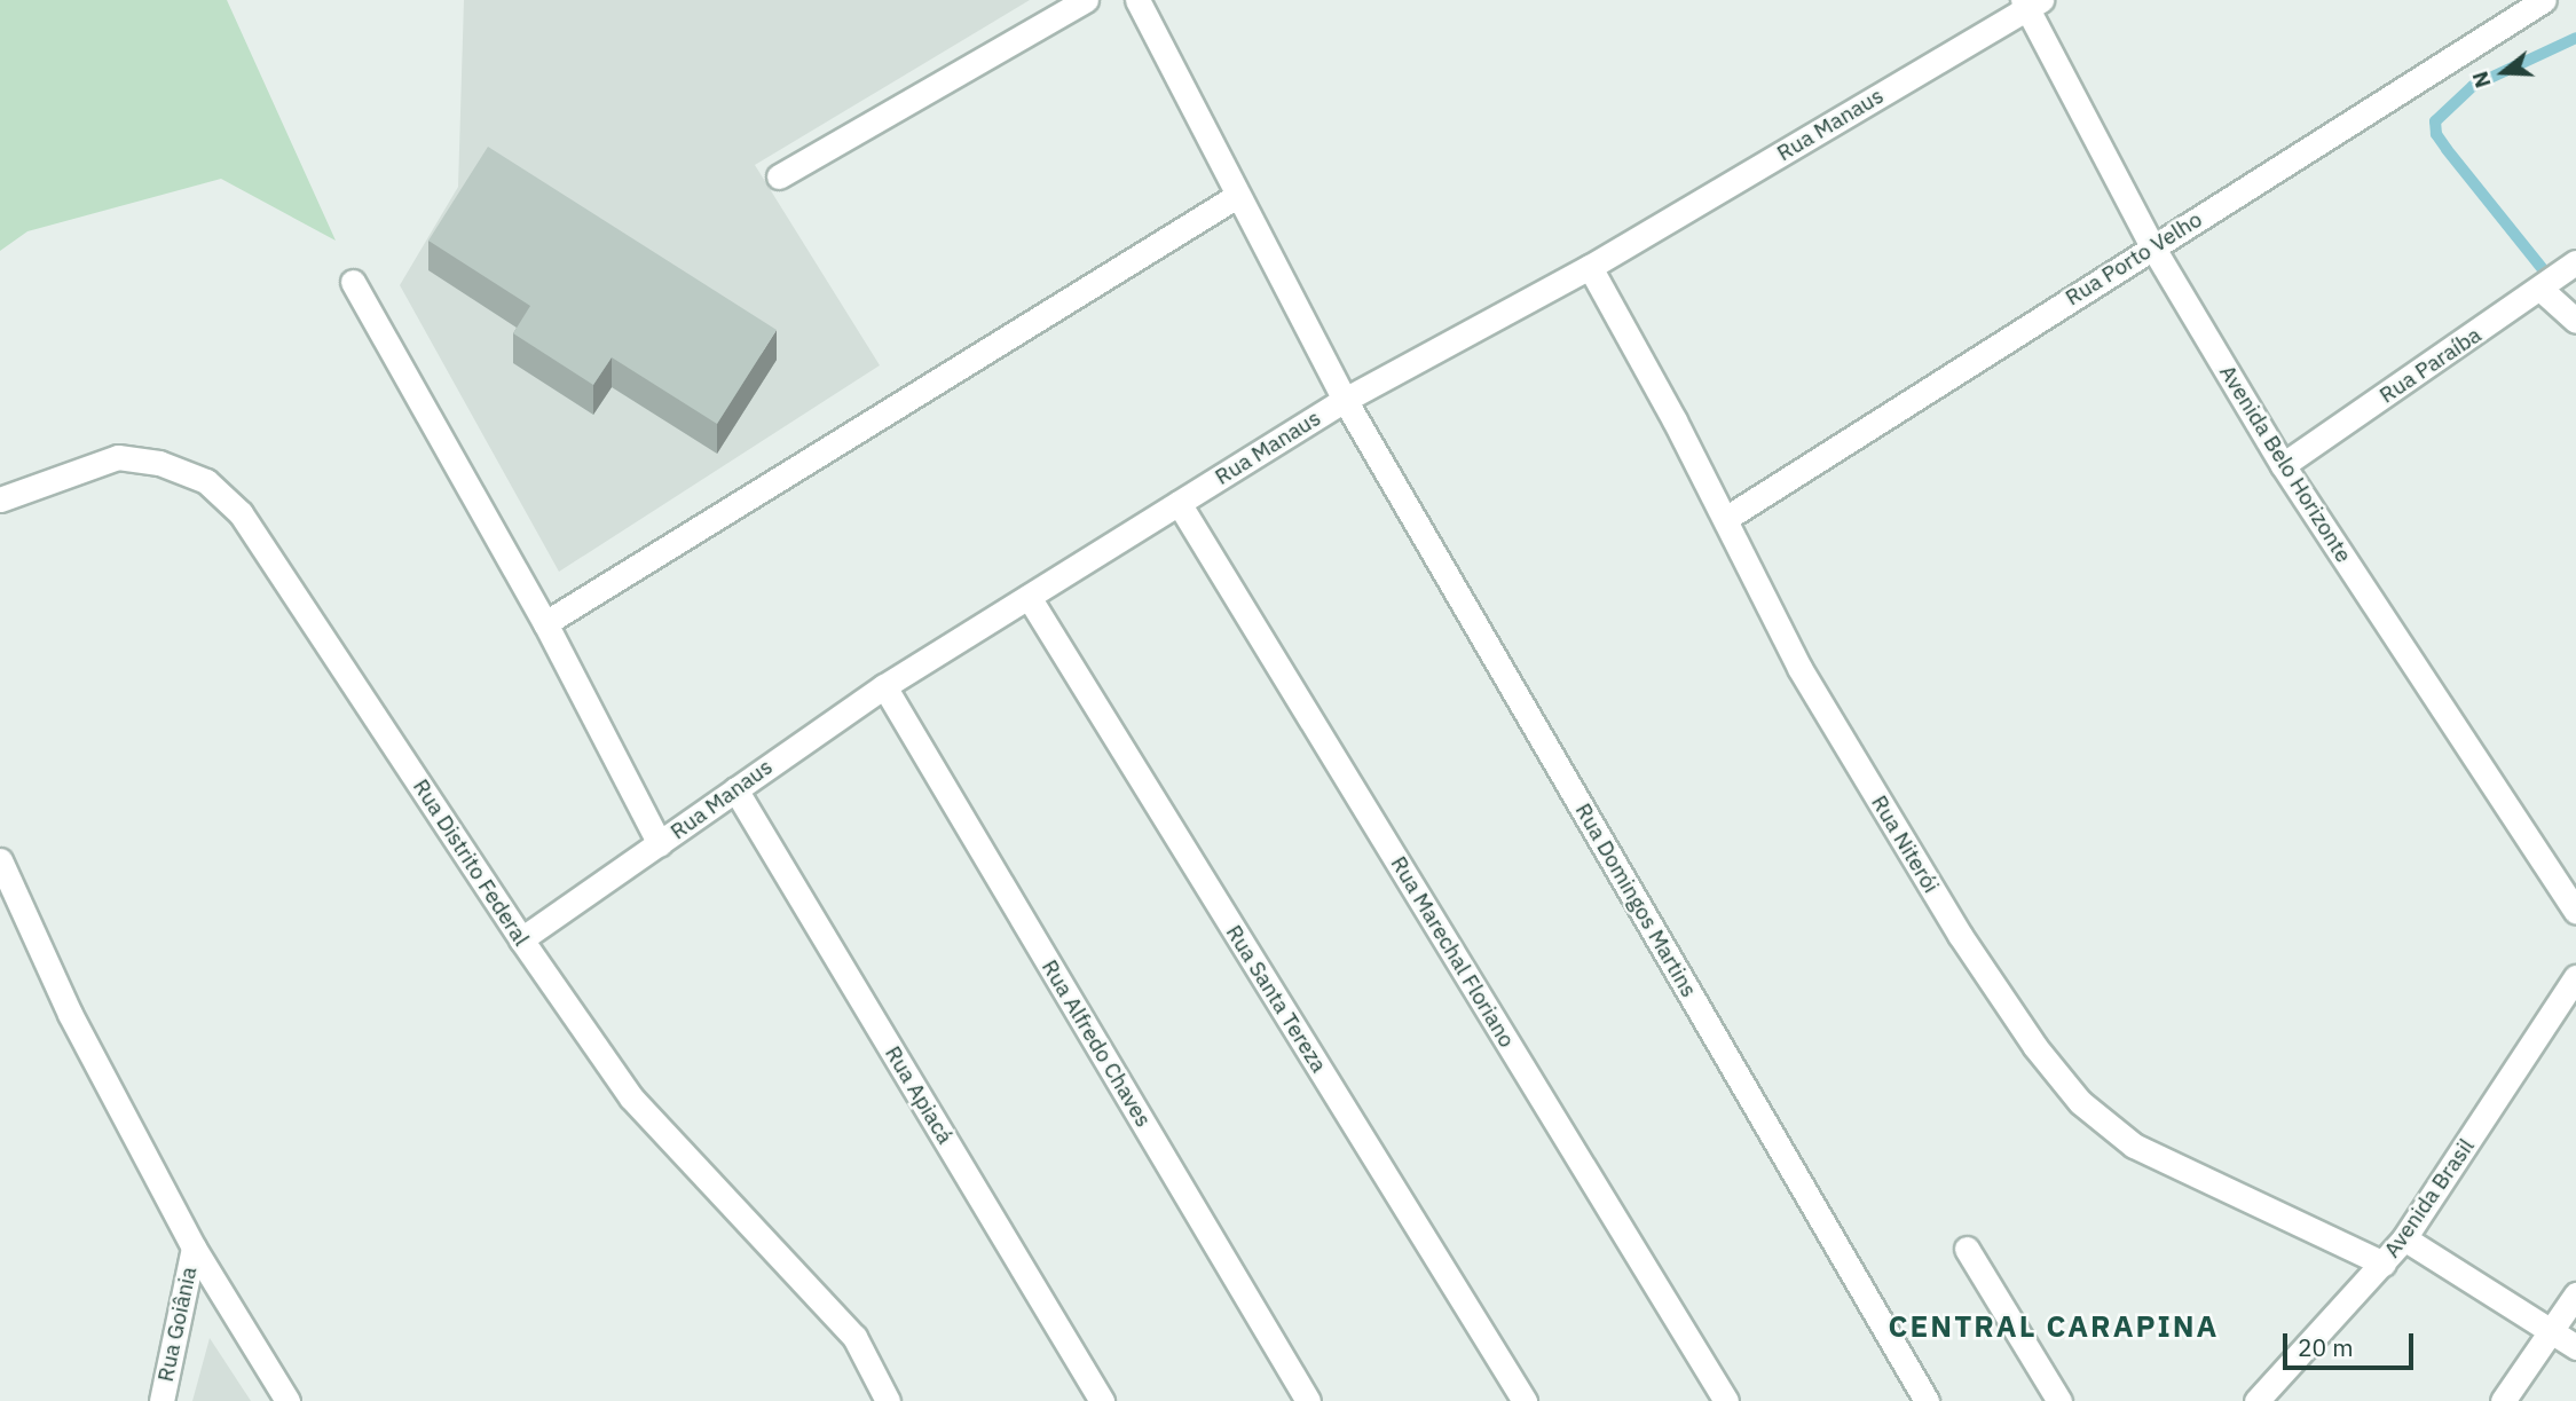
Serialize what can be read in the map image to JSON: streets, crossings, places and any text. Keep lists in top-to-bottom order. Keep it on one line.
{"streets":{"street":["Rua Manaus","Rua Porto Velho","Rua Paraíba","Avenida Belo Horizonte","Rua Niterói","Rua Distrito Federal","Rua Domingos Martins","Rua Marechal Floriano","Rua Santa Tereza","Rua Alfredo Chaves","Rua Apiacá","Avenida Brasil","Rua Goiânia"]},"crossings":[["Rua Manaus","Avenida Belo Horizonte"],["Rua Manaus","Rua Niterói"],["Rua Manaus","Rua Distrito Federal"],["Rua Manaus","Rua Domingos Martins"],["Rua Manaus","Rua Marechal Floriano"],["Rua Manaus","Rua Santa Tereza"],["Rua Manaus","Rua Alfredo Chaves"],["Rua Manaus","Rua Apiacá"],["Rua Porto Velho","Avenida Belo Horizonte"],["Rua Porto Velho","Rua Niterói"],["Rua Paraíba","Avenida Belo Horizonte"],["Rua Niterói","Avenida Brasil"]],"districts":["CENTRAL CARAPINA"],"scale_bar":"20 m","north":"left"}
